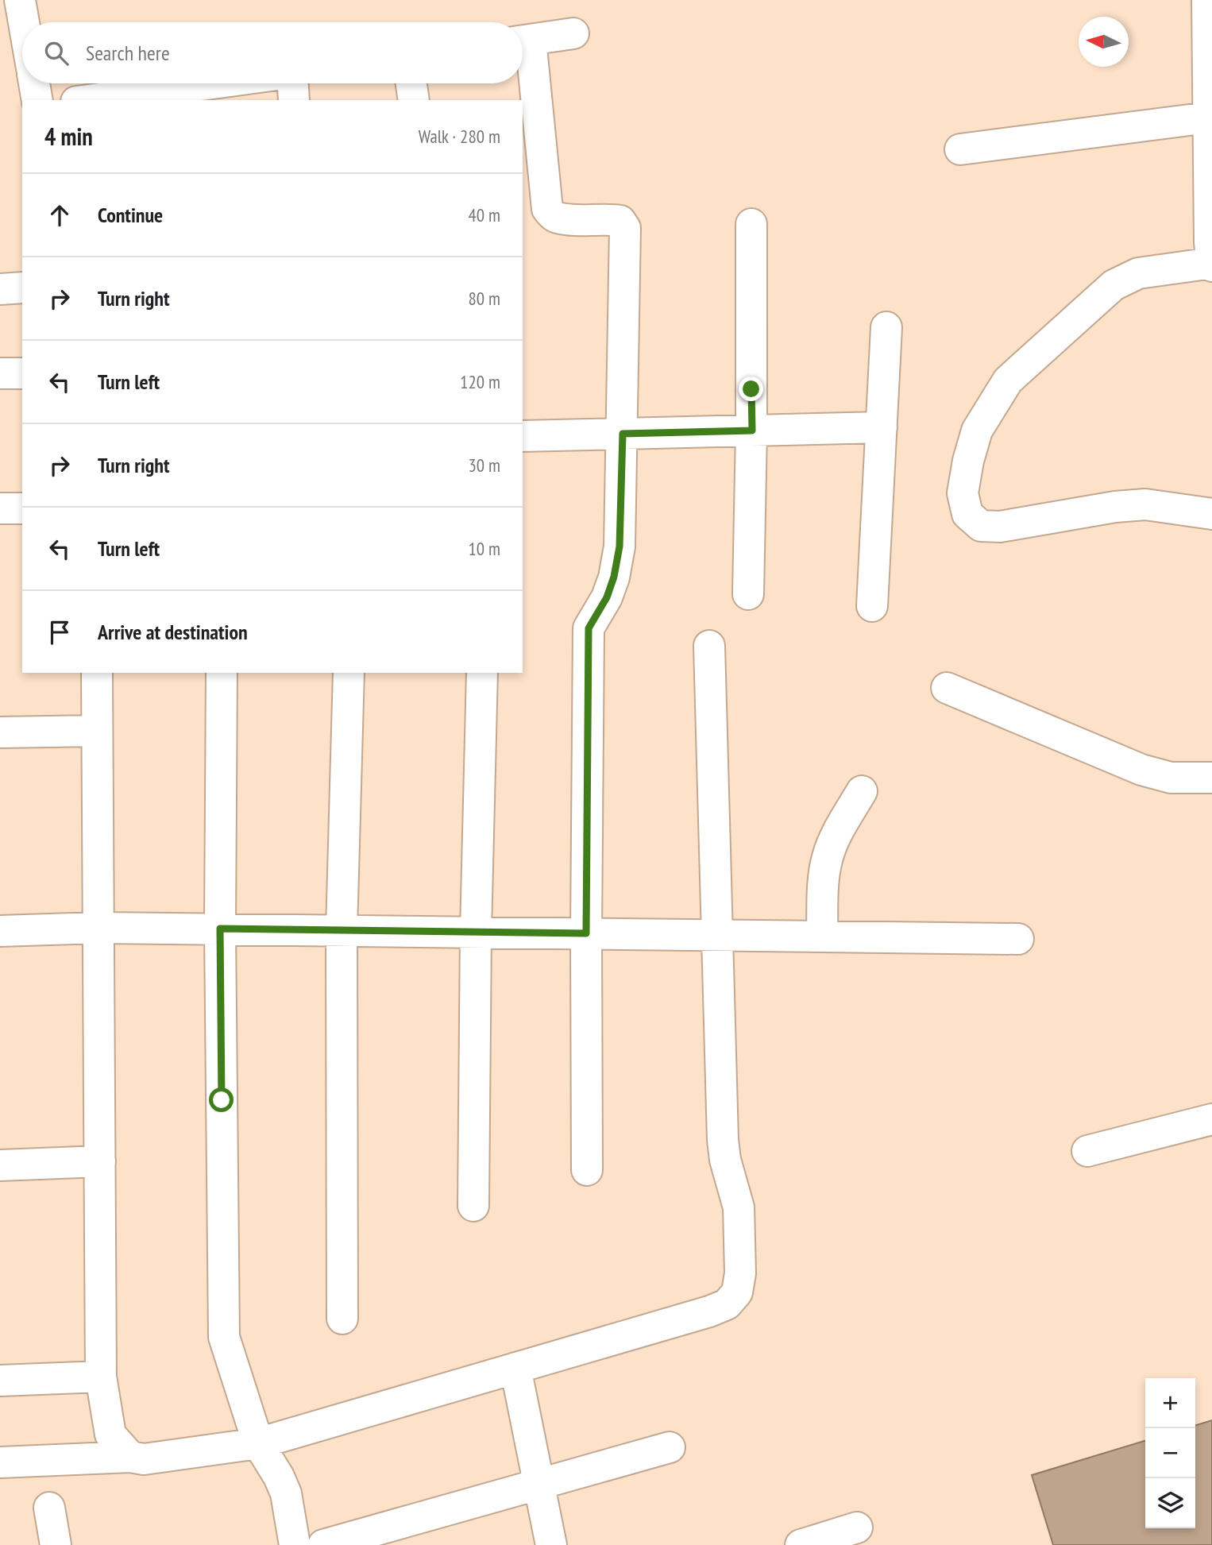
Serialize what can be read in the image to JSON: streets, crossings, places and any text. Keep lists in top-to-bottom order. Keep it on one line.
{"north":"left","page":{"search":"Search here","heading":["4 min","Walk · 280 m"],"list":[["Continue","40 m"],["Turn right","80 m"],["Turn left","120 m"],["Turn right","30 m"],["Turn left","10 m"],"Arrive at destination"],"map_buttons":["+","−"]}}
